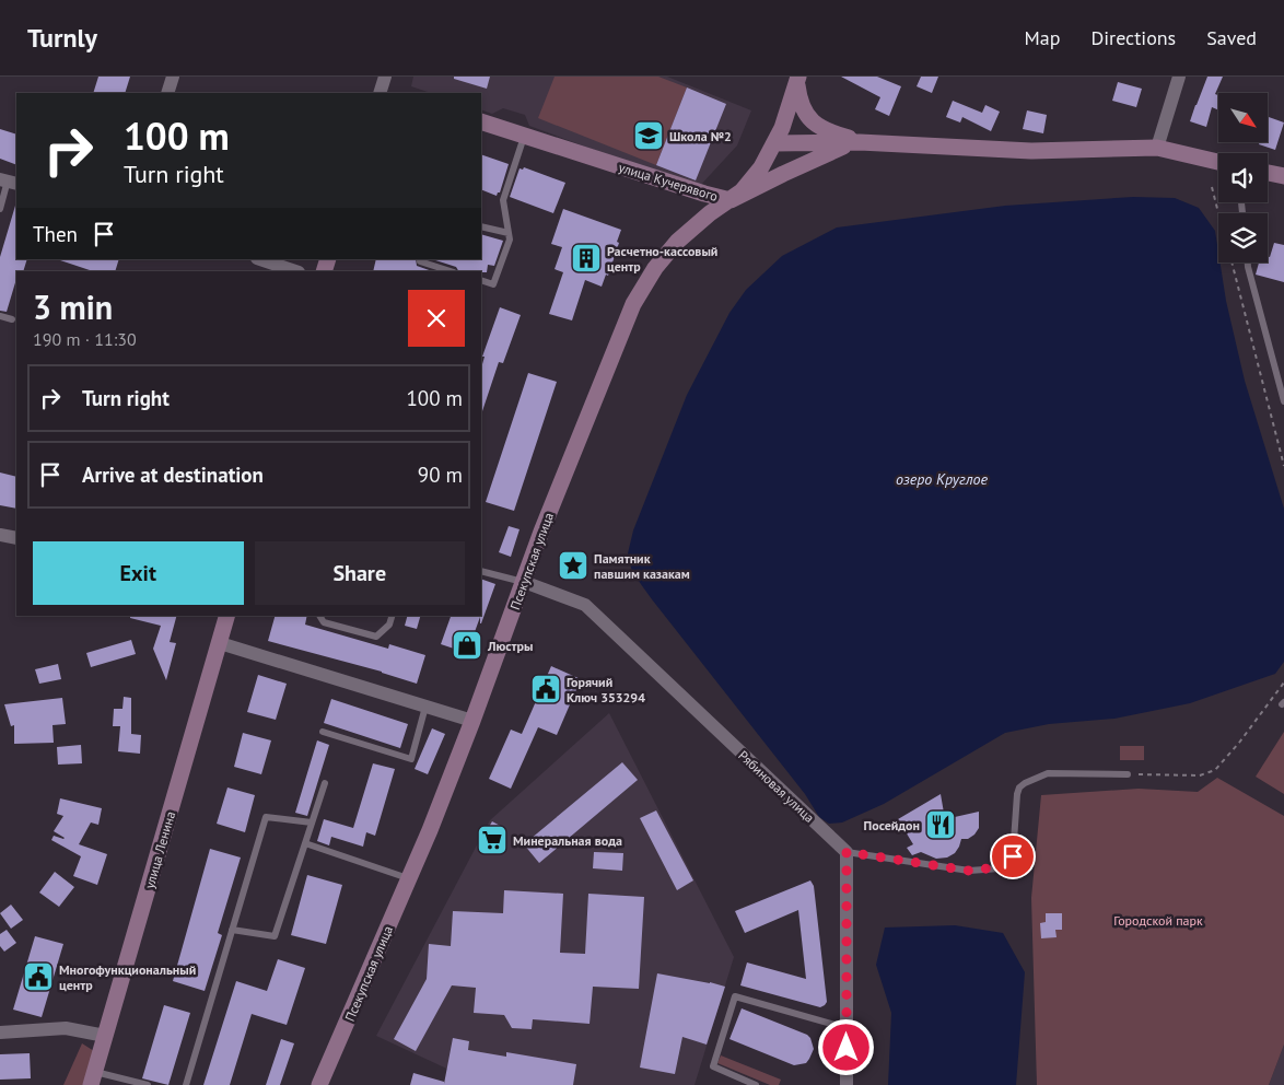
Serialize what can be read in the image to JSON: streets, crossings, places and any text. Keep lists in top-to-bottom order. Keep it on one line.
{"streets":{"street":["улица Кучерявого","Псекупская улица","Рябиновая улица","улица Ленина"]},"crossings":[["улица Кучерявого","Псекупская улица"],["Псекупская улица","Рябиновая улица"]],"water":["озеро Круглое"],"parks":["Городской парк"],"places":{"school or university":["Школа №2"],"building":["Расчетно-кассовый центр"],"place":["Памятник павшим казакам"],"shop":["Люстры"],"public building":["Горячий Ключ 353294","Многофункциональный центр"],"restaurant":["Посейдон"],"supermarket":["Минеральная вода"]},"north":"bottom right","page":{"header":"Turnly","nav":["Map","Directions","Saved"],"turn":["100 m","Turn right"],"then":"Then","heading":["3 min","190 m · 11:30"],"list":[{"name":"Turn right","value":"100 m"},{"name":"Arrive at destination","value":"90 m"}],"buttons":["Exit","Share"]}}
